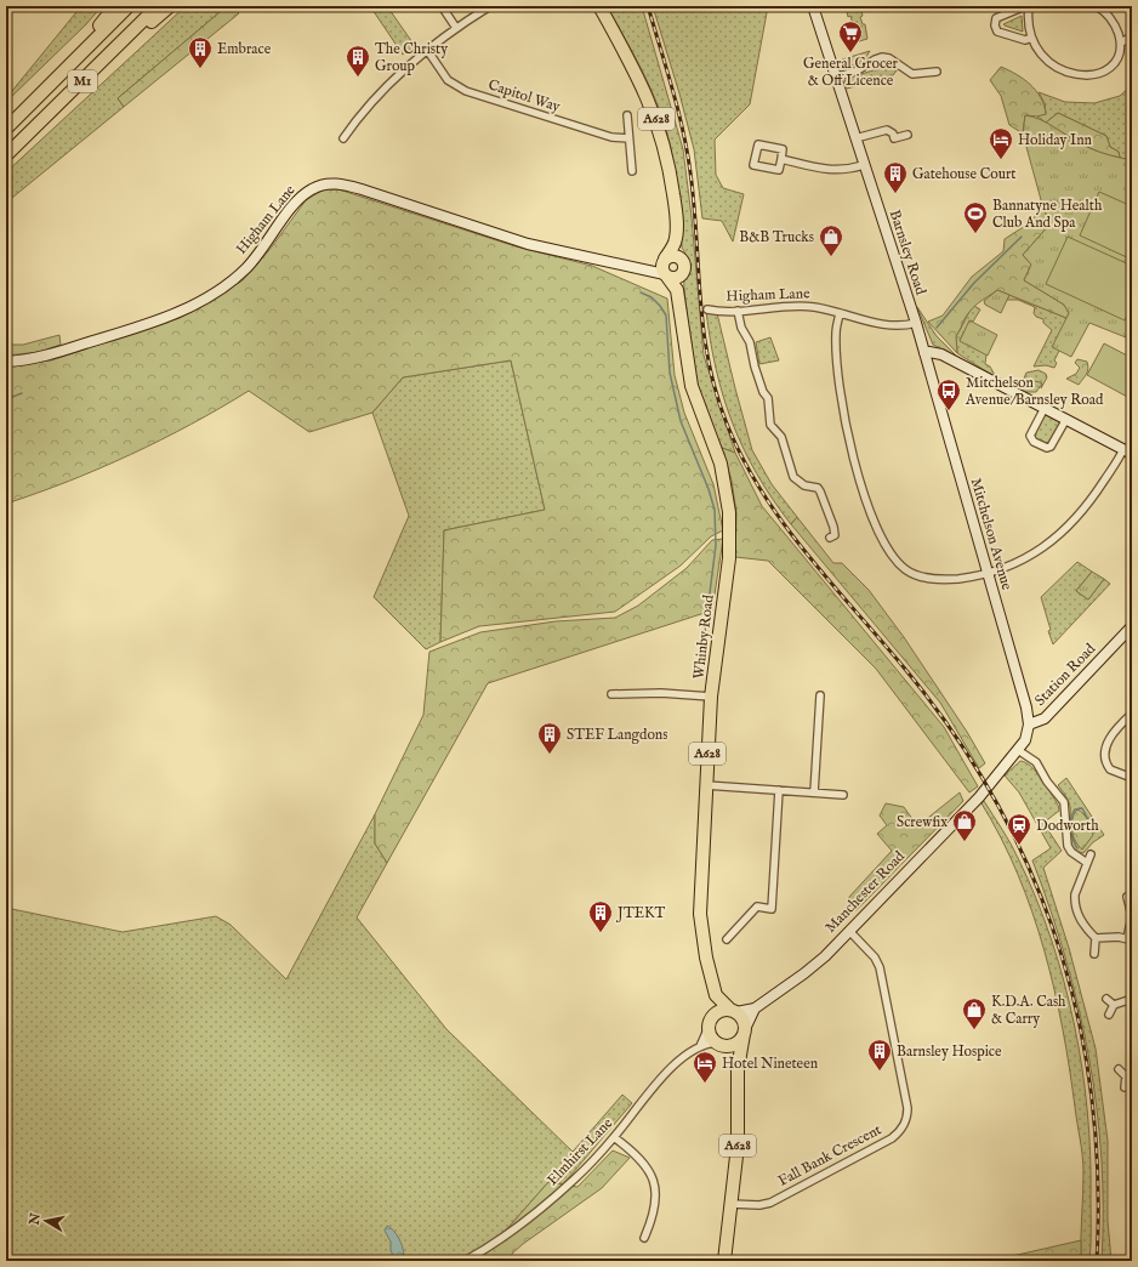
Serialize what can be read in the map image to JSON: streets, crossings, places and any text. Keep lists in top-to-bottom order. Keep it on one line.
{"streets":{"highway":["M1","A628","Whinby Road","Manchester Road"],"main road":["Higham Lane","Barnsley Road","Mitchelson Avenue","Station Road"],"street":["Capitol Way","Elmhirst Lane","Fall Bank Crescent"]},"crossings":[["A628","Whinby Road"],["Higham Lane","Barnsley Road"],["Barnsley Road","Mitchelson Avenue"],["Mitchelson Avenue","Station Road"],["Whinby Road","Manchester Road"],["Whinby Road","Elmhirst Lane"],["Station Road","Manchester Road"],["Manchester Road","Elmhirst Lane"],["Manchester Road","Fall Bank Crescent"]],"places":{"supermarket":["General Grocer & Off Licence"],"building":["Embrace","The Christy Group","Gatehouse Court","STEF Langdons","JTEKT","Barnsley Hospice"],"hotel":["Holiday Inn","Hotel Nineteen"],"sports":["Bannatyne Health Club And Spa"],"shop":["B&B Trucks","Screwfix","K.D.A. Cash & Carry"],"bus stop":["Mitchelson Avenue/Barnsley Road"],"station":["Dodworth"]},"north":"left"}
